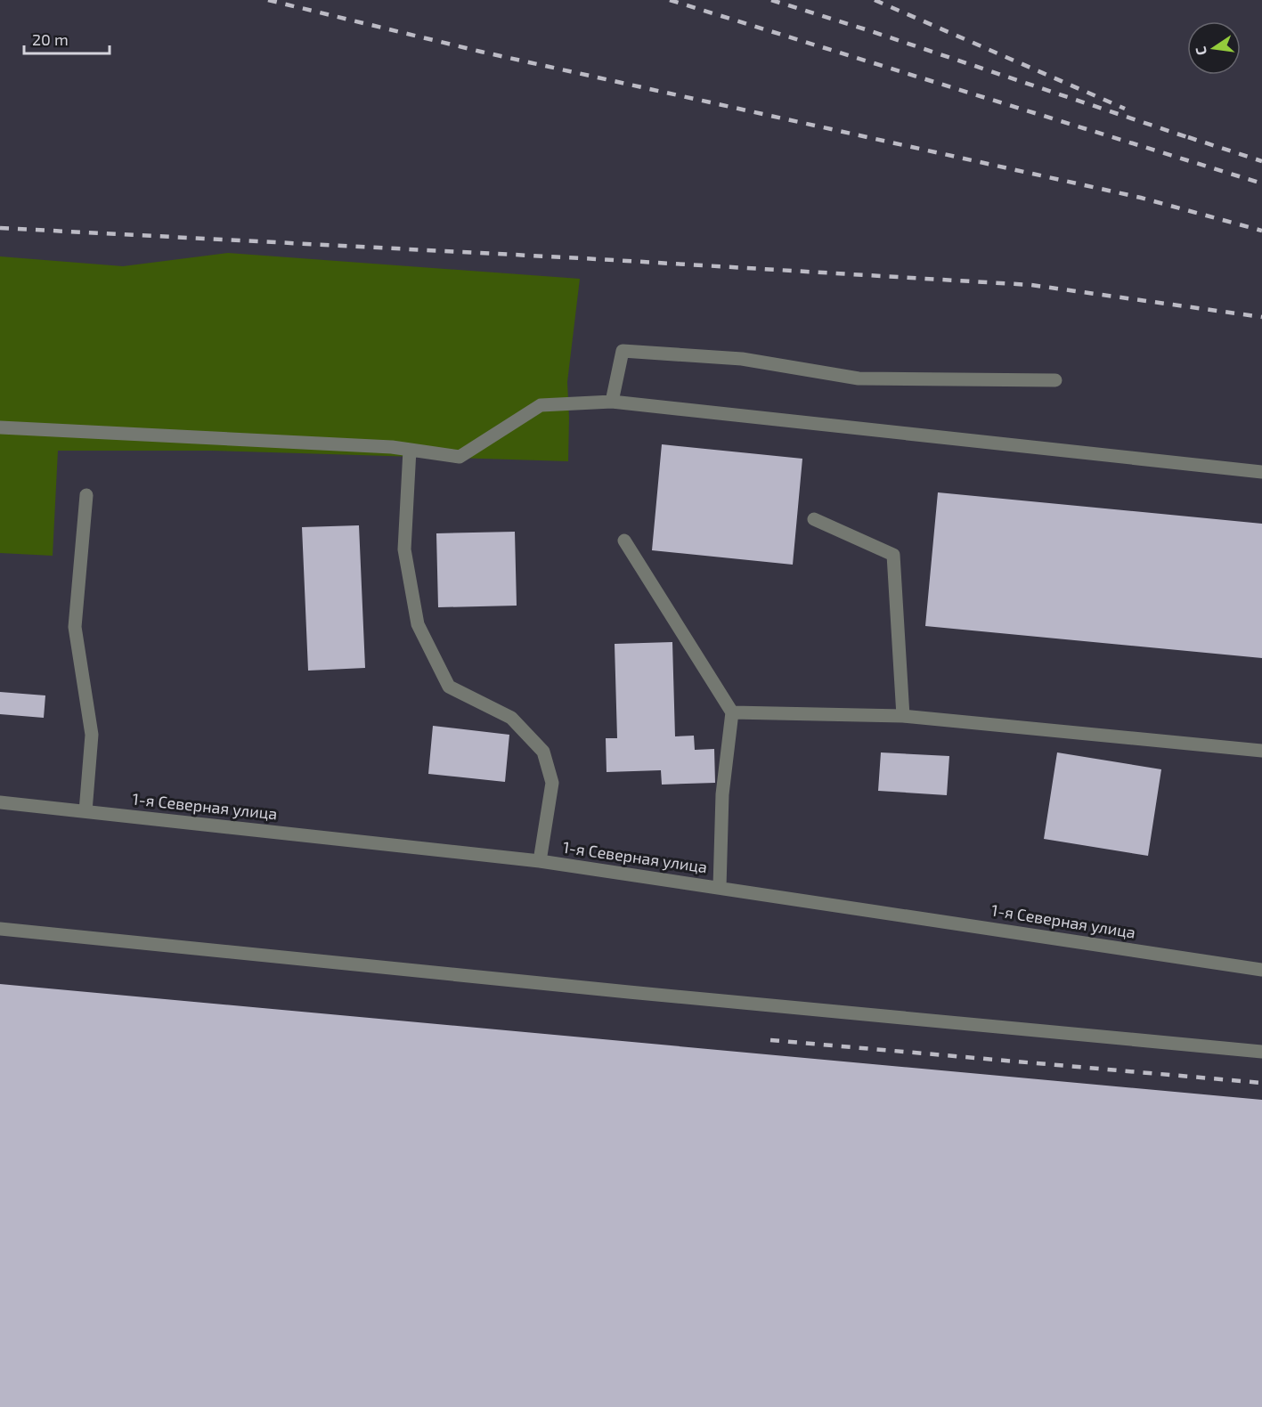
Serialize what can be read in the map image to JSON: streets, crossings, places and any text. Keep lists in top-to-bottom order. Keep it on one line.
{"streets":{"street":["1-я Северная улица"]},"scale_bar":"20 m","north":"left"}
